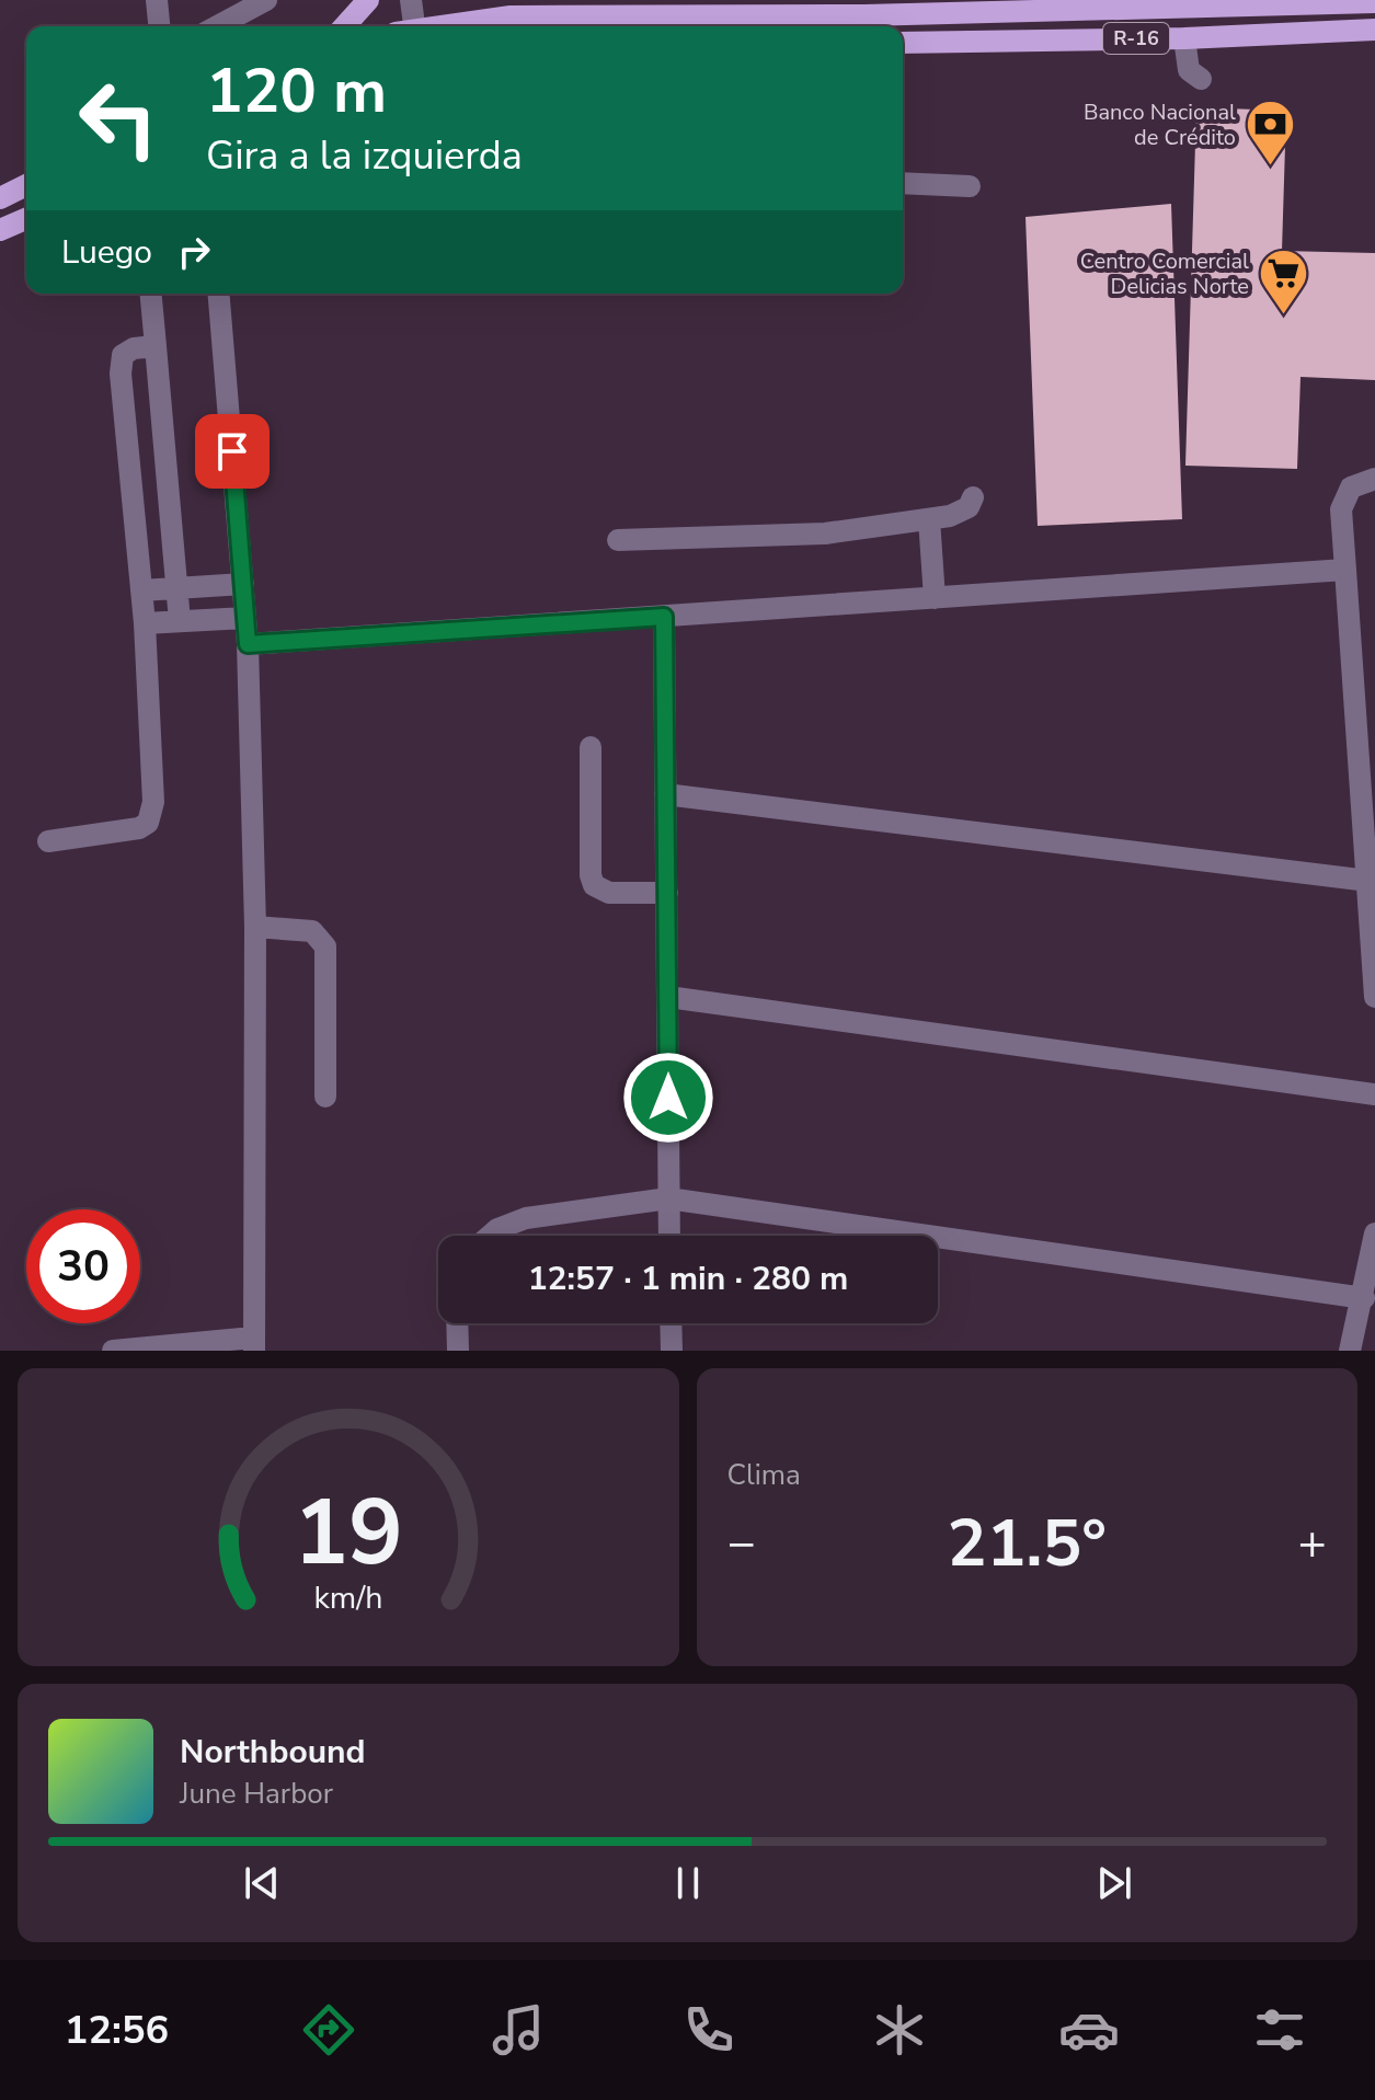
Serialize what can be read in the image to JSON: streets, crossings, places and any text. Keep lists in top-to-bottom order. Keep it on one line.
{"streets":{"main road":["R-16"]},"places":{"bank":["Banco Nacional de Crédito"],"supermarket":["Centro Comercial Delicias Norte"]},"page":{"turn":["120 m","Gira a la izquierda"],"then":"Luego","limit":"30","trip":"12:57 · 1 min · 280 m","tile":"Clima","heat":["−","21.5°","+"],"song":["Northbound","June Harbor"],"tabs":"12:56","gauge":["19","km/h"]}}
